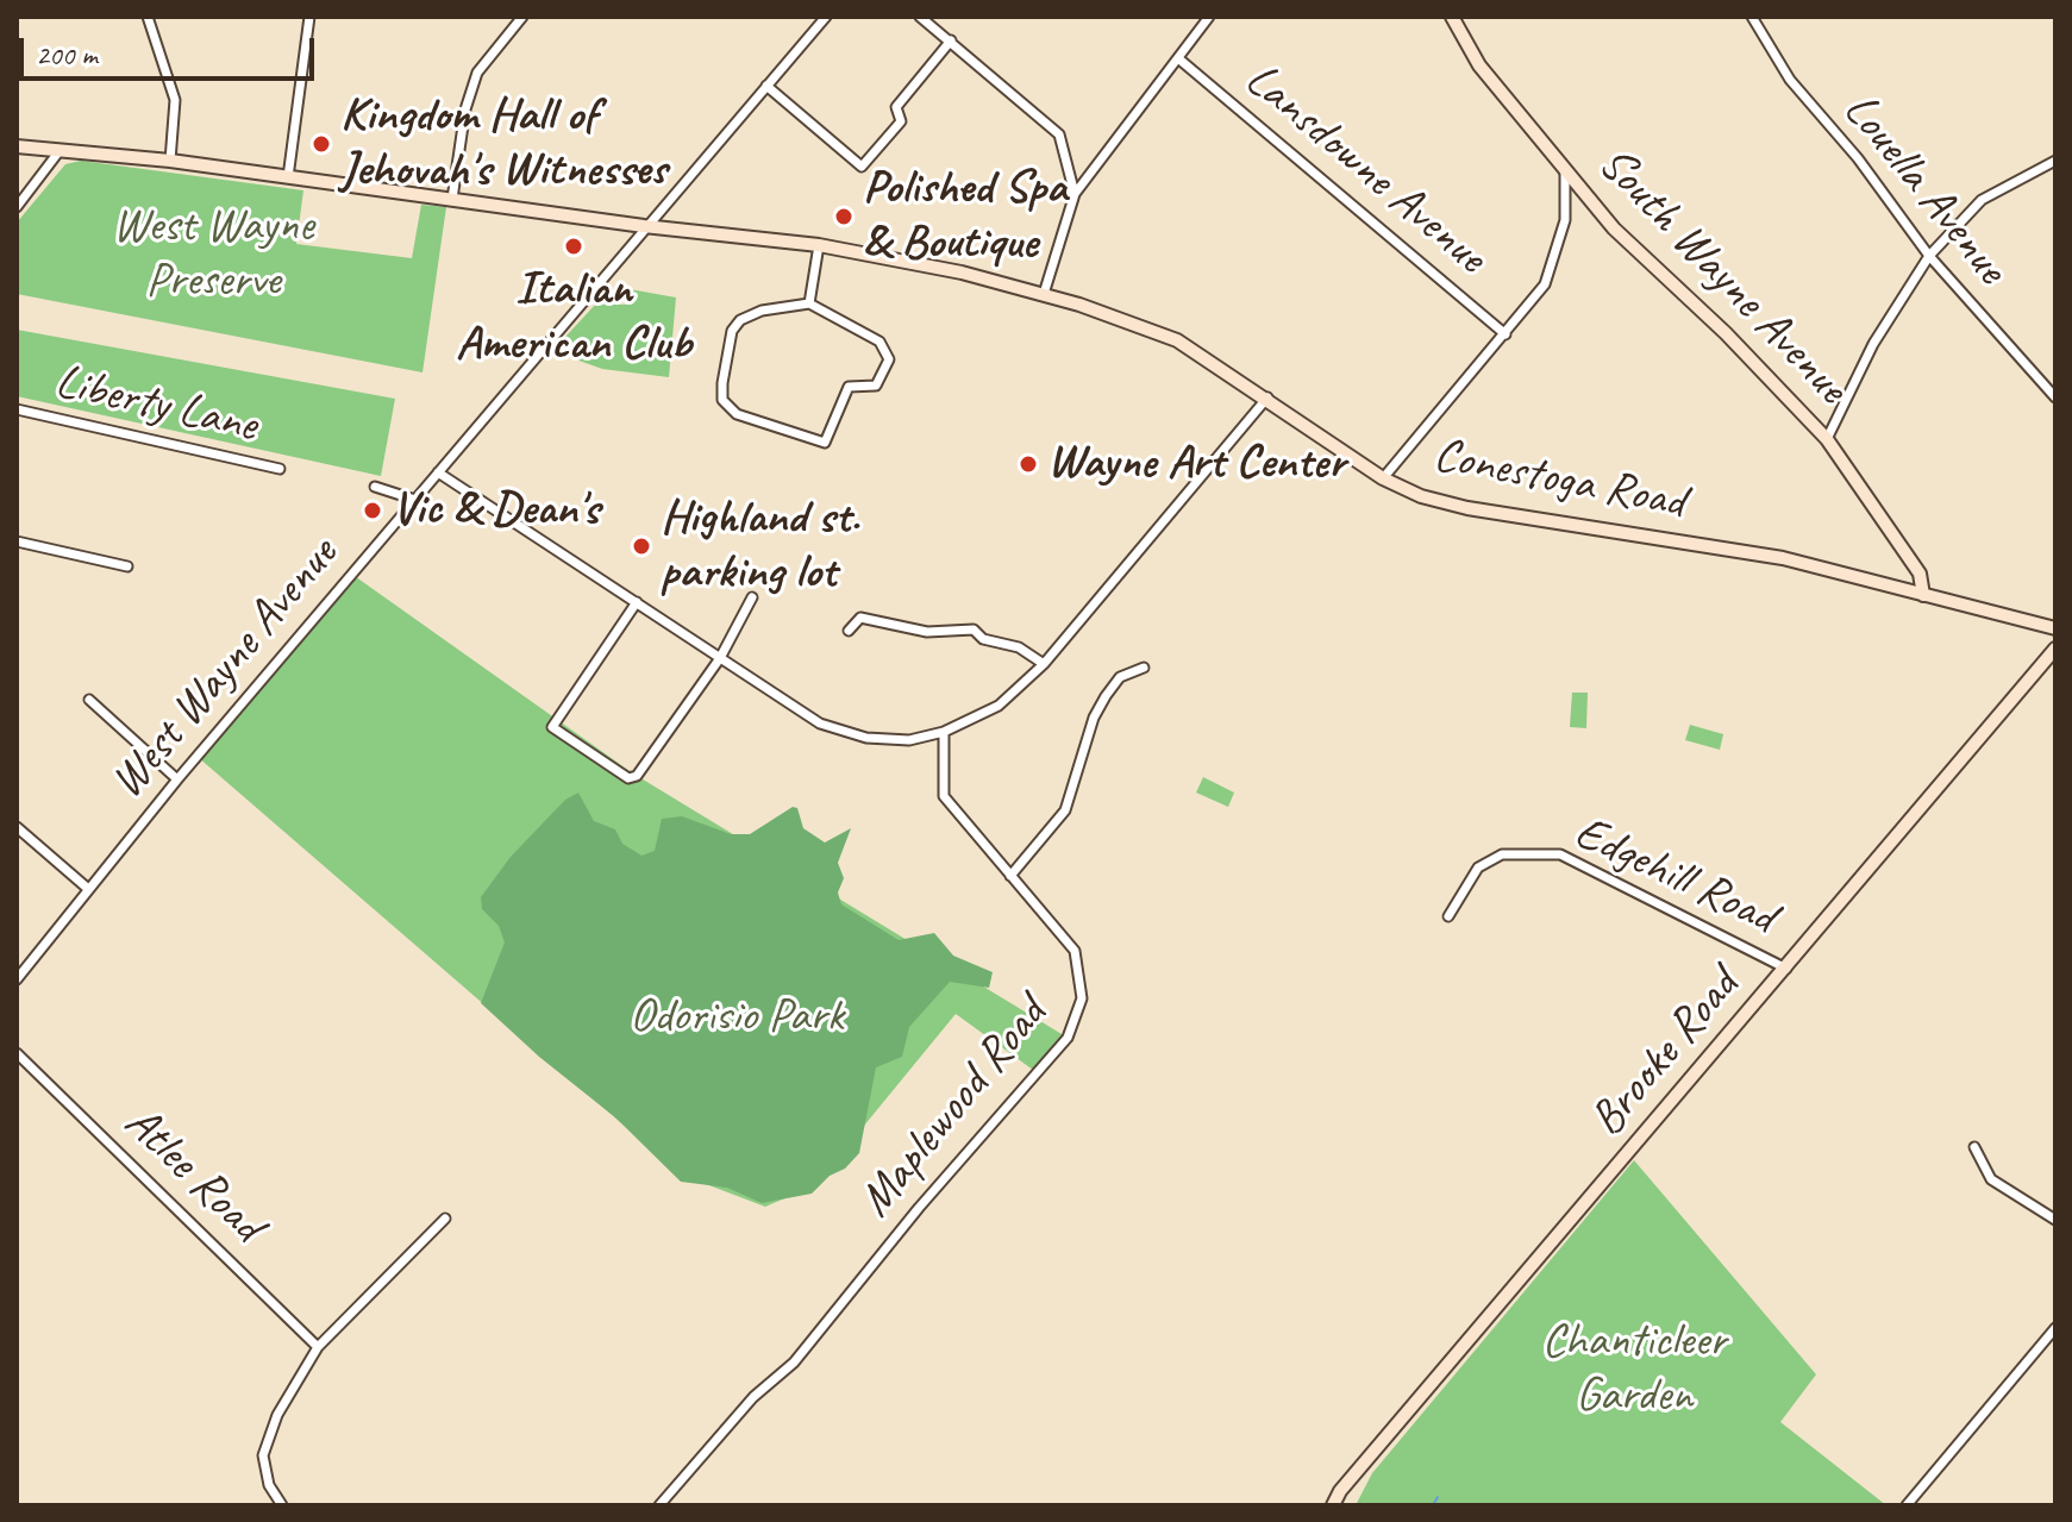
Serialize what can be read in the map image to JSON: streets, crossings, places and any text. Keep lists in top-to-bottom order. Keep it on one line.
{"streets":{"main road":["South Wayne Avenue","Conestoga Road","Brooke Road"],"street":["Lansdowne Avenue","Louella Avenue","Liberty Lane","West Wayne Avenue","Edgehill Road","Maplewood Road","Atlee Road"]},"crossings":[["South Wayne Avenue","Conestoga Road"],["Conestoga Road","West Wayne Avenue"],["Edgehill Road","Brooke Road"]],"parks":["West Wayne Preserve","Odorisio Park","Chanticleer Garden"],"places":["Kingdom Hall of Jehovah's Witnesses","Polished Spa & Boutique","Italian American Club","Wayne Art Center","Vic & Dean's","Highland st. parking lot"],"scale_bar":"200 m"}
